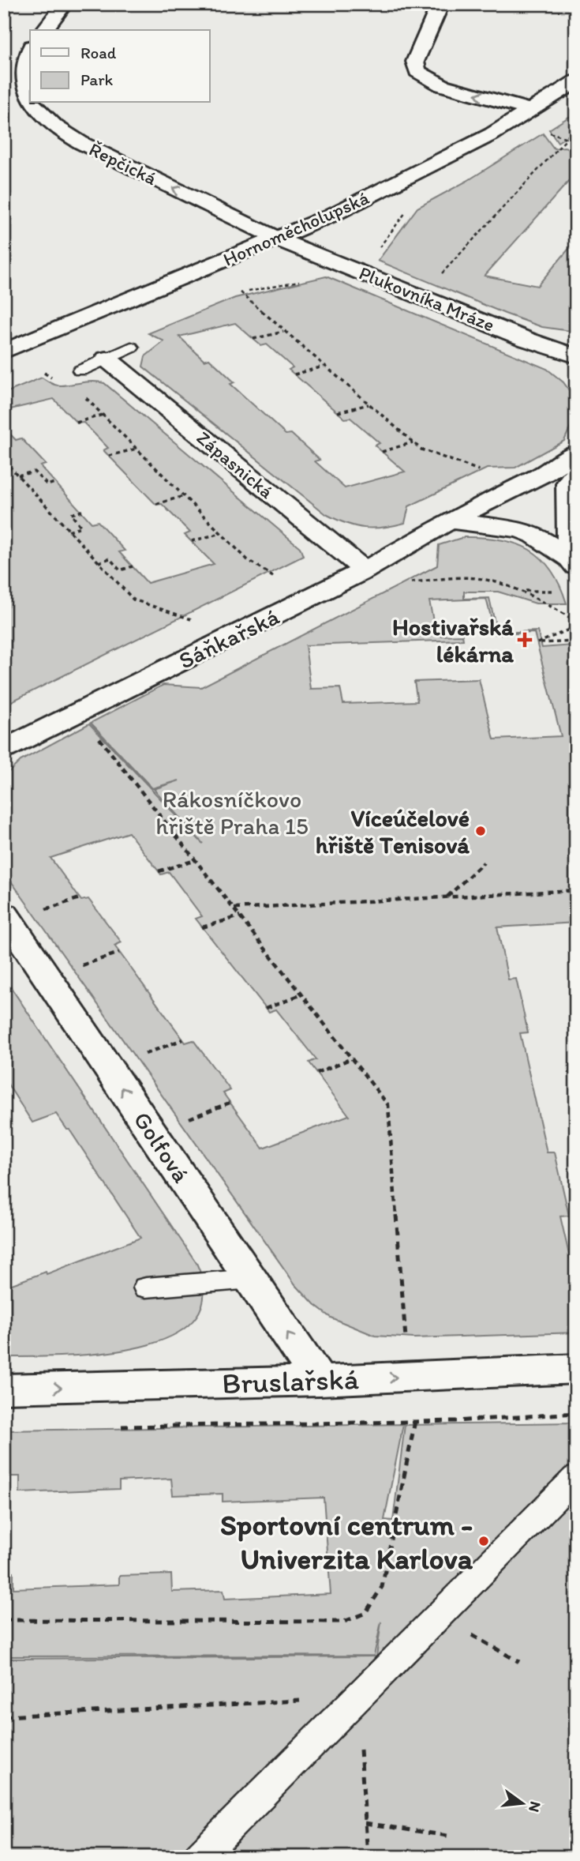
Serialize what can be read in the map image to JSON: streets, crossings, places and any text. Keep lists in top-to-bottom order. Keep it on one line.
{"streets":{"street":["Řepčická","Hornoměcholupská","Plukovníka Mráze","Zápasnická","Sáňkařská","Golfová","Bruslařská"]},"crossings":[["Řepčická","Hornoměcholupská"],["Řepčická","Plukovníka Mráze"],["Hornoměcholupská","Plukovníka Mráze"],["Zápasnická","Sáňkařská"],["Golfová","Bruslařská"]],"one_way":["Řepčická","Golfová","Bruslařská"],"parks":["Rákosníčkovo hřiště Praha 15"],"places":{"health":["Hostivařská lékárna"],"other":["Víceúčelové hřiště Tenisová","Sportovní centrum - Univerzita Karlova"]},"legend":["Road","Park"],"north":"right"}
